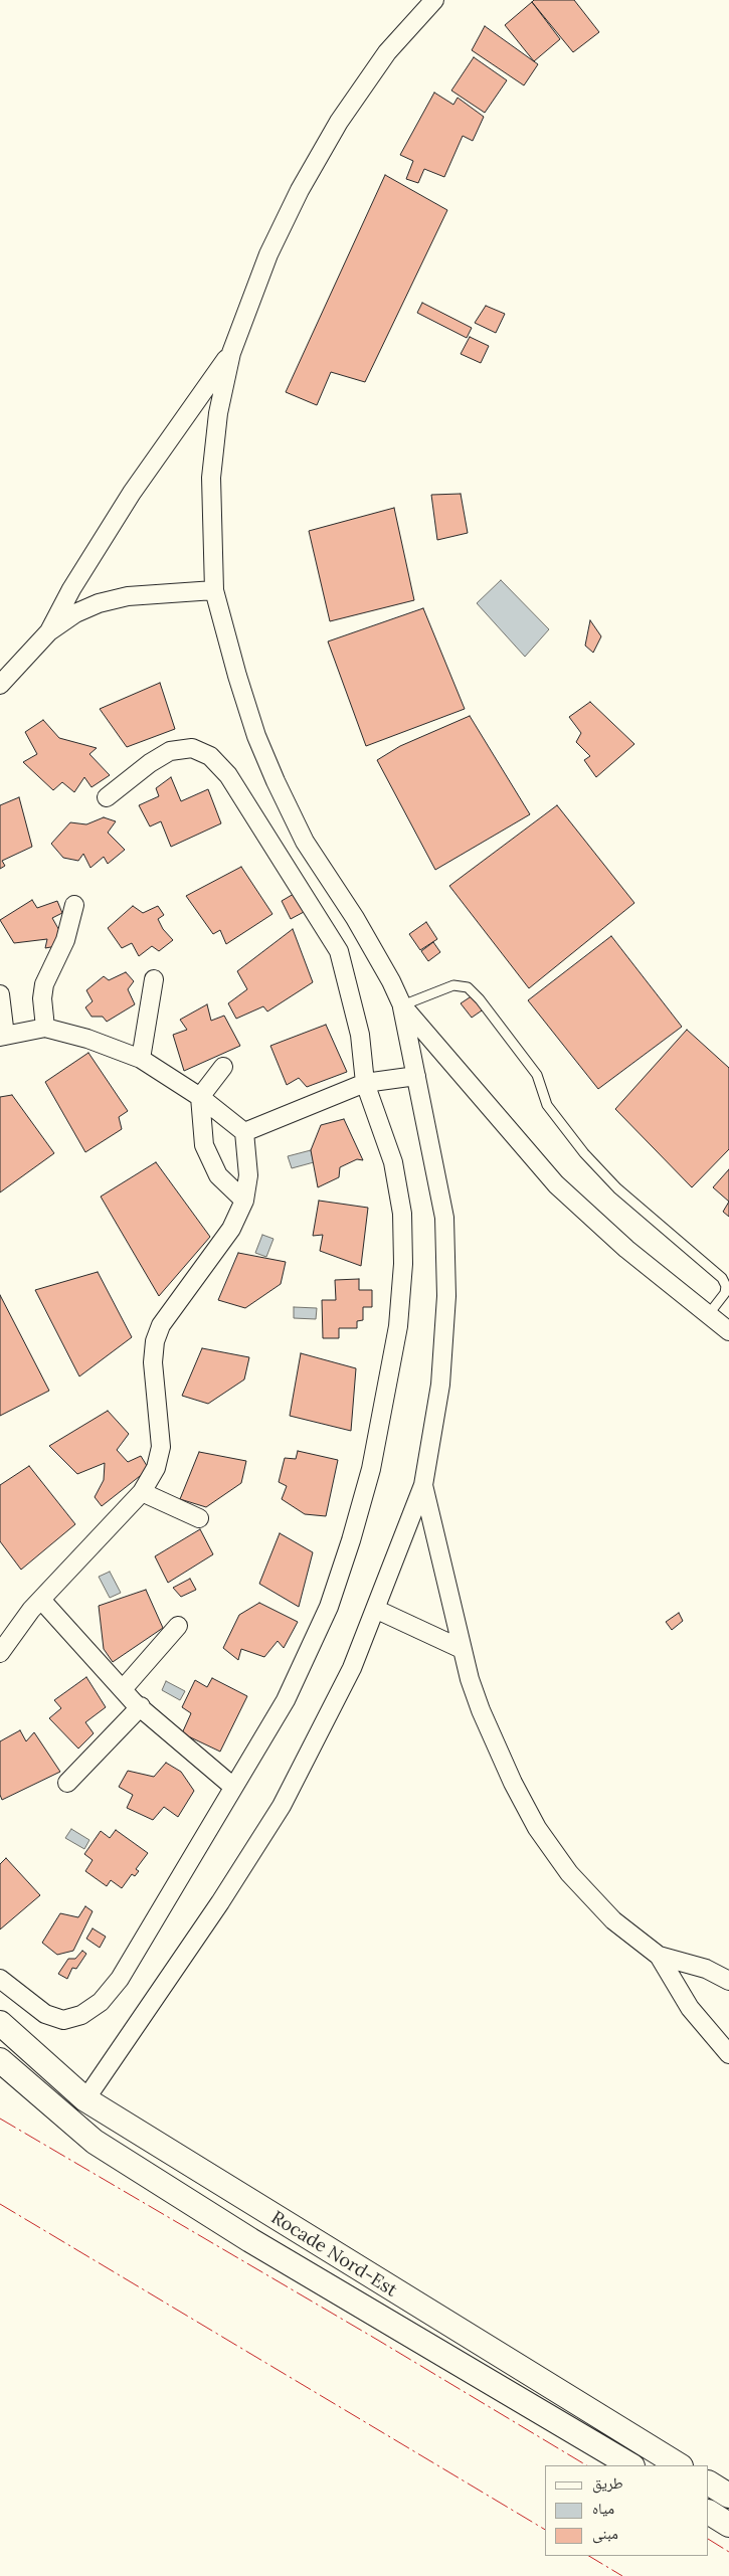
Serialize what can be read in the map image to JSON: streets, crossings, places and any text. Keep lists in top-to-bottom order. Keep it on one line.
{"streets":{"street":["Rocade Nord-Est"]},"legend":["طريق","مياه","مبنى"]}
